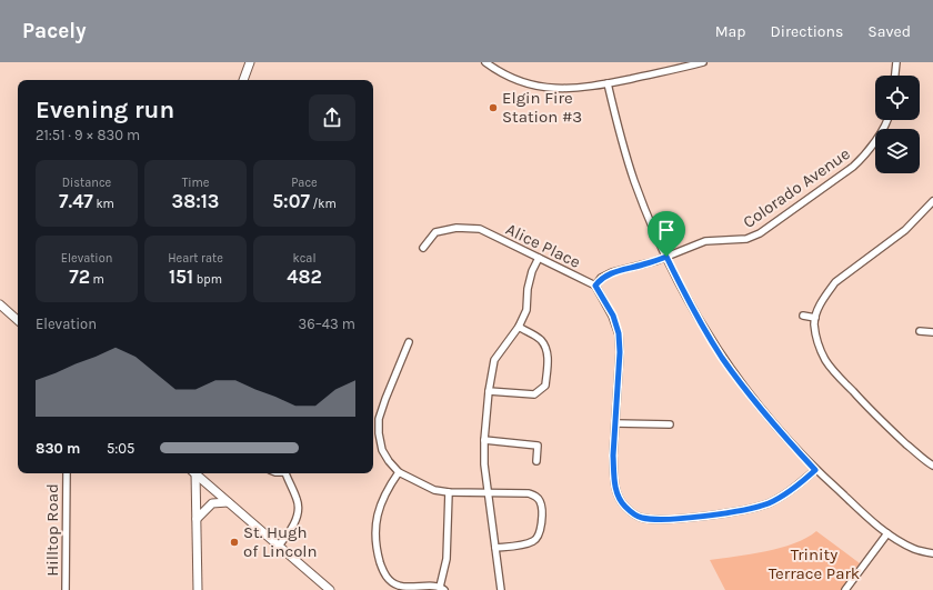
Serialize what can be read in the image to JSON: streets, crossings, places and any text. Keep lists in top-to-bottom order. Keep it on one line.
{"streets":{"street":["Colorado Avenue","Alice Place","Hilltop Road"]},"crossings":[["Colorado Avenue","Alice Place"]],"parks":["Trinity Terrace Park"],"places":["Elgin Fire Station #3","St. Hugh of Lincoln"],"page":{"header":"Pacely","nav":["Map","Directions","Saved"],"heading":["Evening run","21:51 · 9 × 830 m"],"stats":[["Distance","7.47 km"],["Time","38:13"],["Pace","5:07 /km"],["Elevation","72 m"],["Heart rate","151 bpm"],["kcal","482"]],"chart":["Elevation","36–43 m"],"list":[{"name":"830 m","note":"5:05"}]}}
